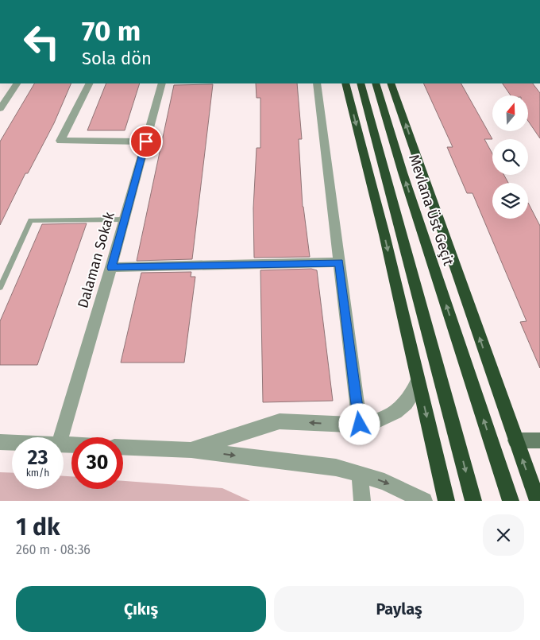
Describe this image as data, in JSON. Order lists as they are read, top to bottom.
{
  "streets": {
    "highway": ["Mevlana Üst Geçit"],
    "street": ["Dalaman Sokak"]
  },
  "north": "top",
  "page": {
    "turn": ["70 m", "Sola dön"],
    "speed": "23 km/h",
    "limit": "30",
    "heading": ["1 dk", "260 m · 08:36"],
    "buttons": ["Çıkış", "Paylaş"]
  }
}
